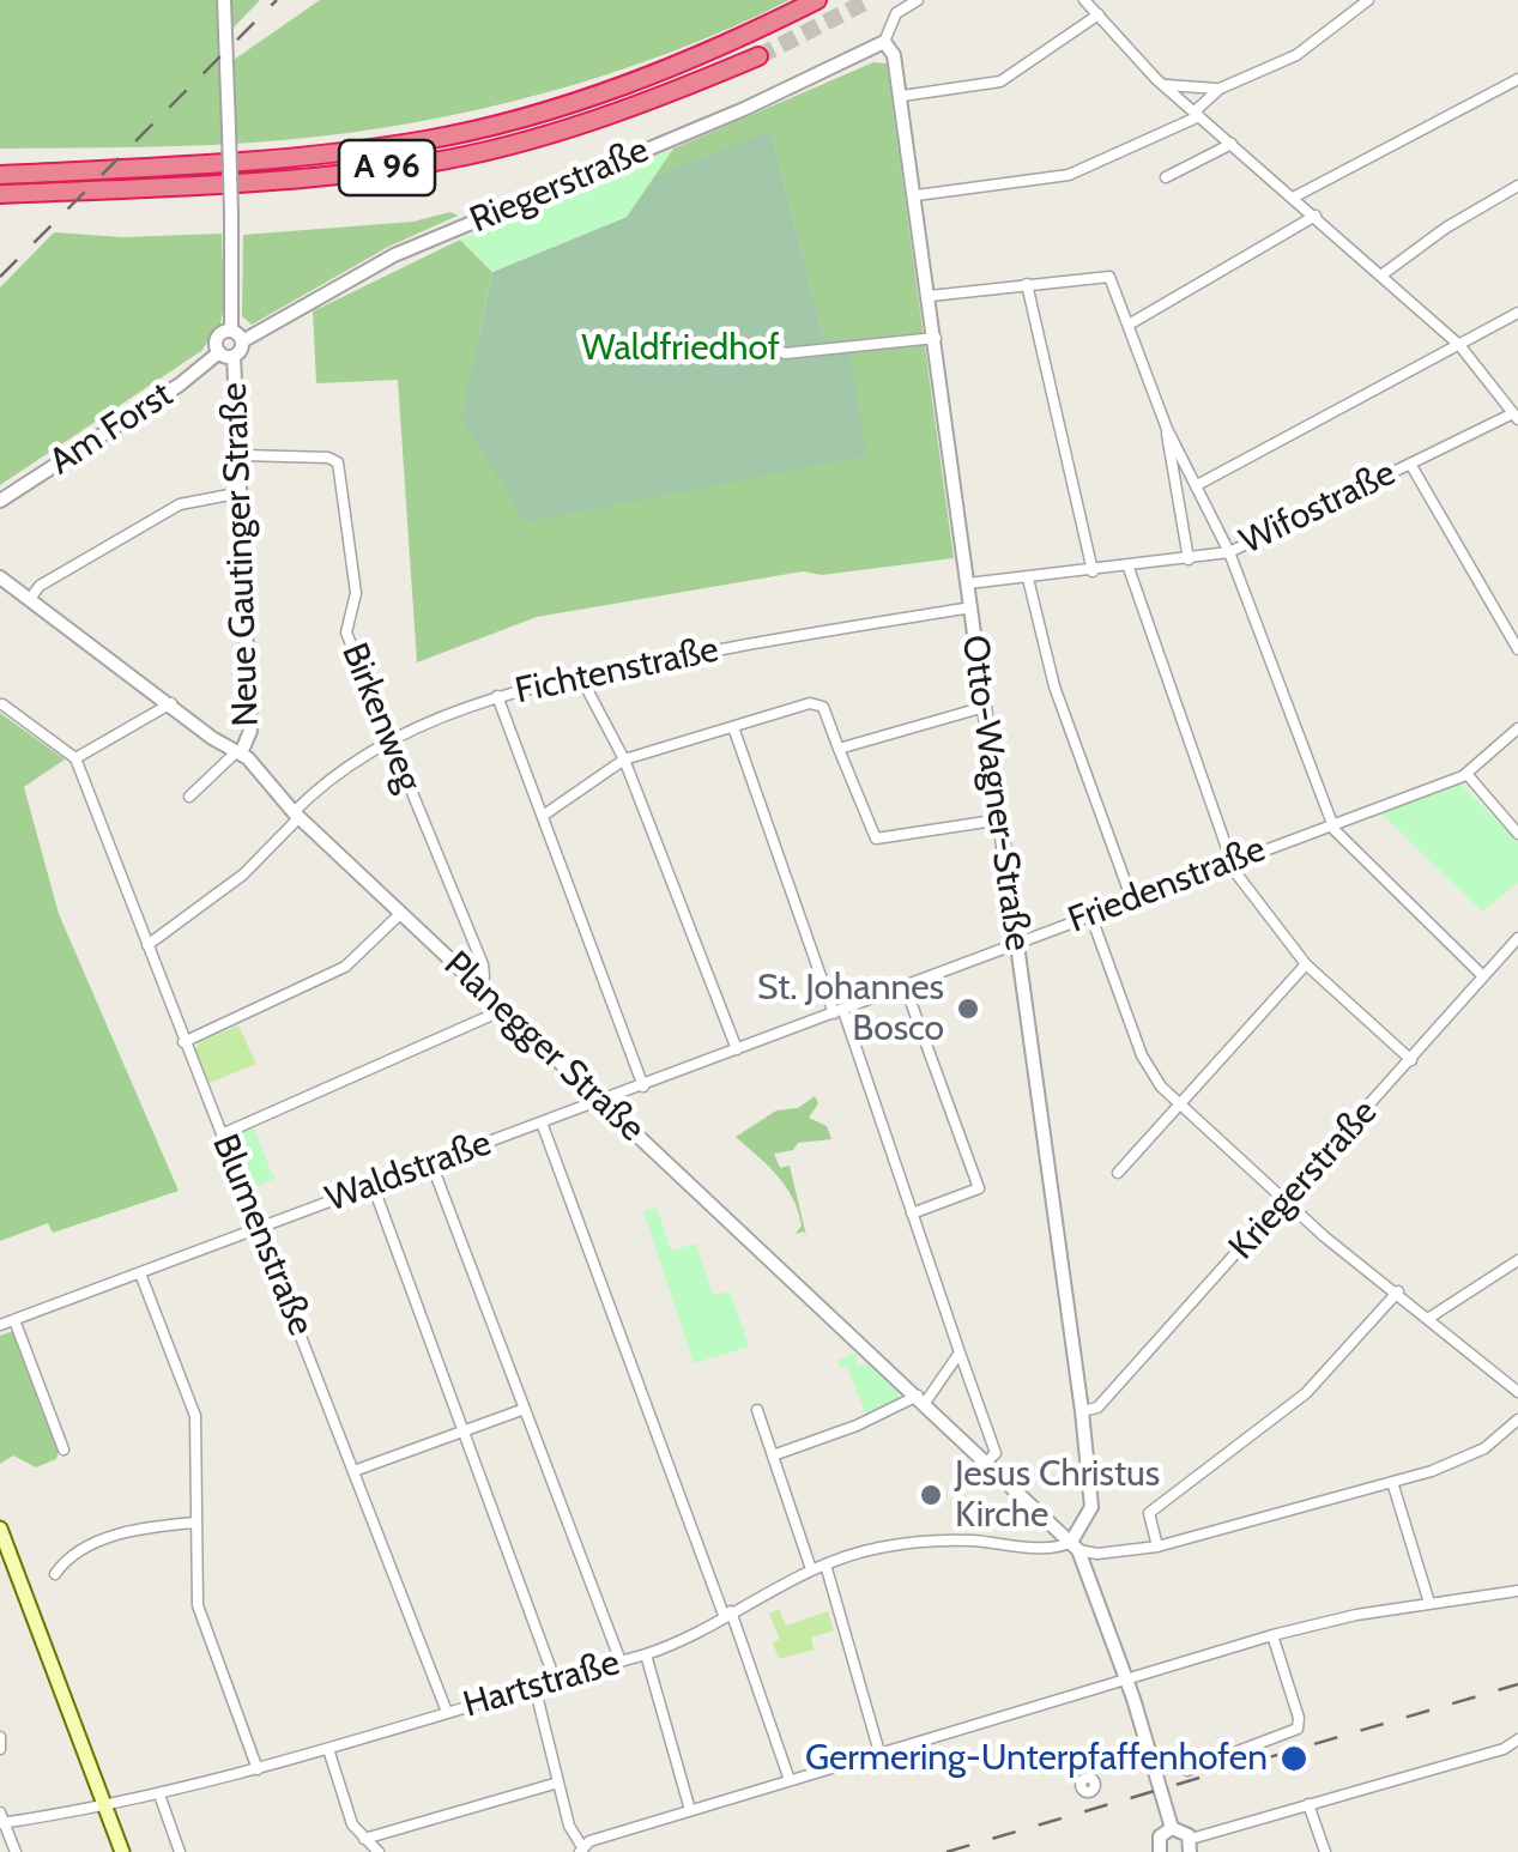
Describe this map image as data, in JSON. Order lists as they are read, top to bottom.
{
  "streets": {
    "highway": ["A 96"],
    "street": [
      "Riegerstraße",
      "Am Forst",
      "Wifostraße",
      "Neue Gautinger Straße",
      "Fichtenstraße",
      "Birkenweg",
      "Otto-Wagner-Straße",
      "Friedenstraße",
      "Planegger Straße",
      "Waldstraße",
      "Kriegerstraße",
      "Blumenstraße",
      "Hartstraße"
    ]
  },
  "crossings": [
    ["Riegerstraße", "Neue Gautinger Straße"],
    ["Riegerstraße", "Otto-Wagner-Straße"],
    ["Am Forst", "Neue Gautinger Straße"],
    ["Wifostraße", "Otto-Wagner-Straße"],
    ["Neue Gautinger Straße", "Birkenweg"],
    ["Neue Gautinger Straße", "Planegger Straße"],
    ["Fichtenstraße", "Birkenweg"],
    ["Fichtenstraße", "Otto-Wagner-Straße"],
    ["Fichtenstraße", "Planegger Straße"],
    ["Fichtenstraße", "Blumenstraße"],
    ["Birkenweg", "Planegger Straße"],
    ["Otto-Wagner-Straße", "Friedenstraße"],
    ["Otto-Wagner-Straße", "Planegger Straße"],
    ["Otto-Wagner-Straße", "Kriegerstraße"],
    ["Otto-Wagner-Straße", "Hartstraße"],
    ["Friedenstraße", "Planegger Straße"],
    ["Friedenstraße", "Waldstraße"],
    ["Planegger Straße", "Waldstraße"],
    ["Planegger Straße", "Hartstraße"],
    ["Waldstraße", "Blumenstraße"],
    ["Blumenstraße", "Hartstraße"]
  ],
  "parks": ["Waldfriedhof"],
  "places": ["St. Johannes Bosco", "Jesus Christus Kirche", "Germering-Unterpfaffenhofen"]
}
